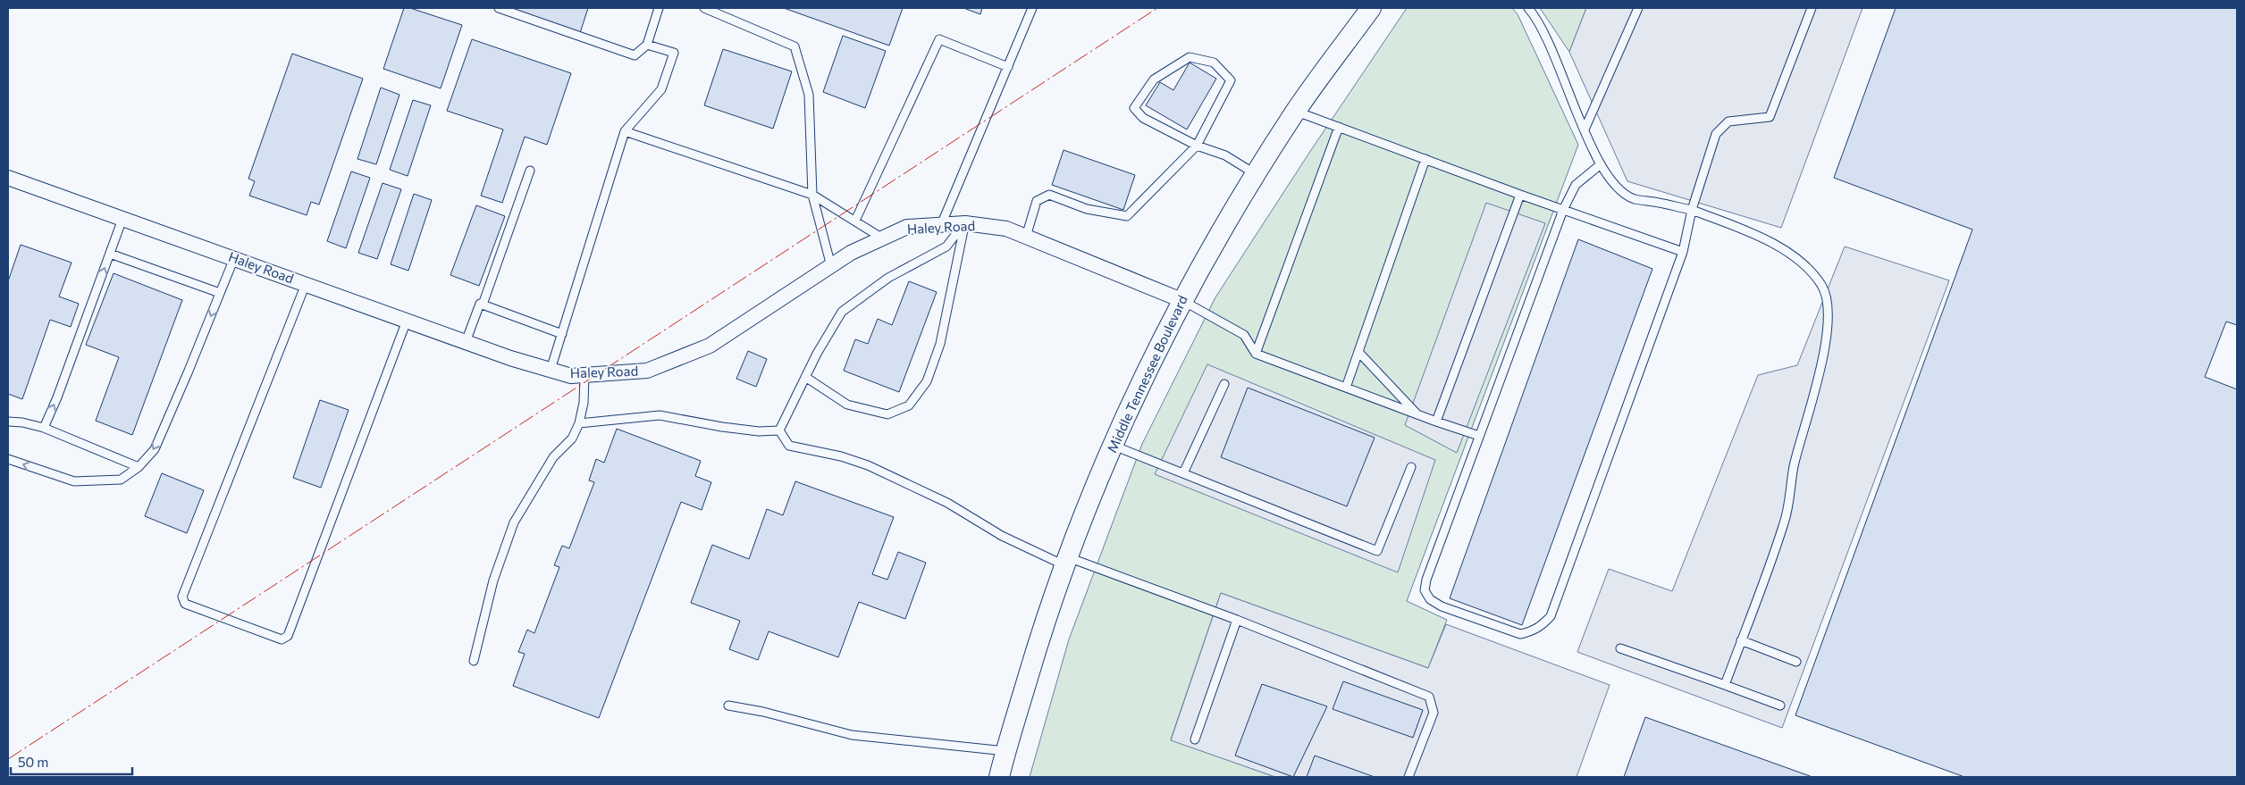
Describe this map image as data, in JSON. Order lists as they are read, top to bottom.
{
  "streets": {
    "main road": ["Middle Tennessee Boulevard"],
    "street": ["Haley Road"]
  },
  "crossings": [
    ["Haley Road", "Middle Tennessee Boulevard"]
  ],
  "scale_bar": "50 m"
}
